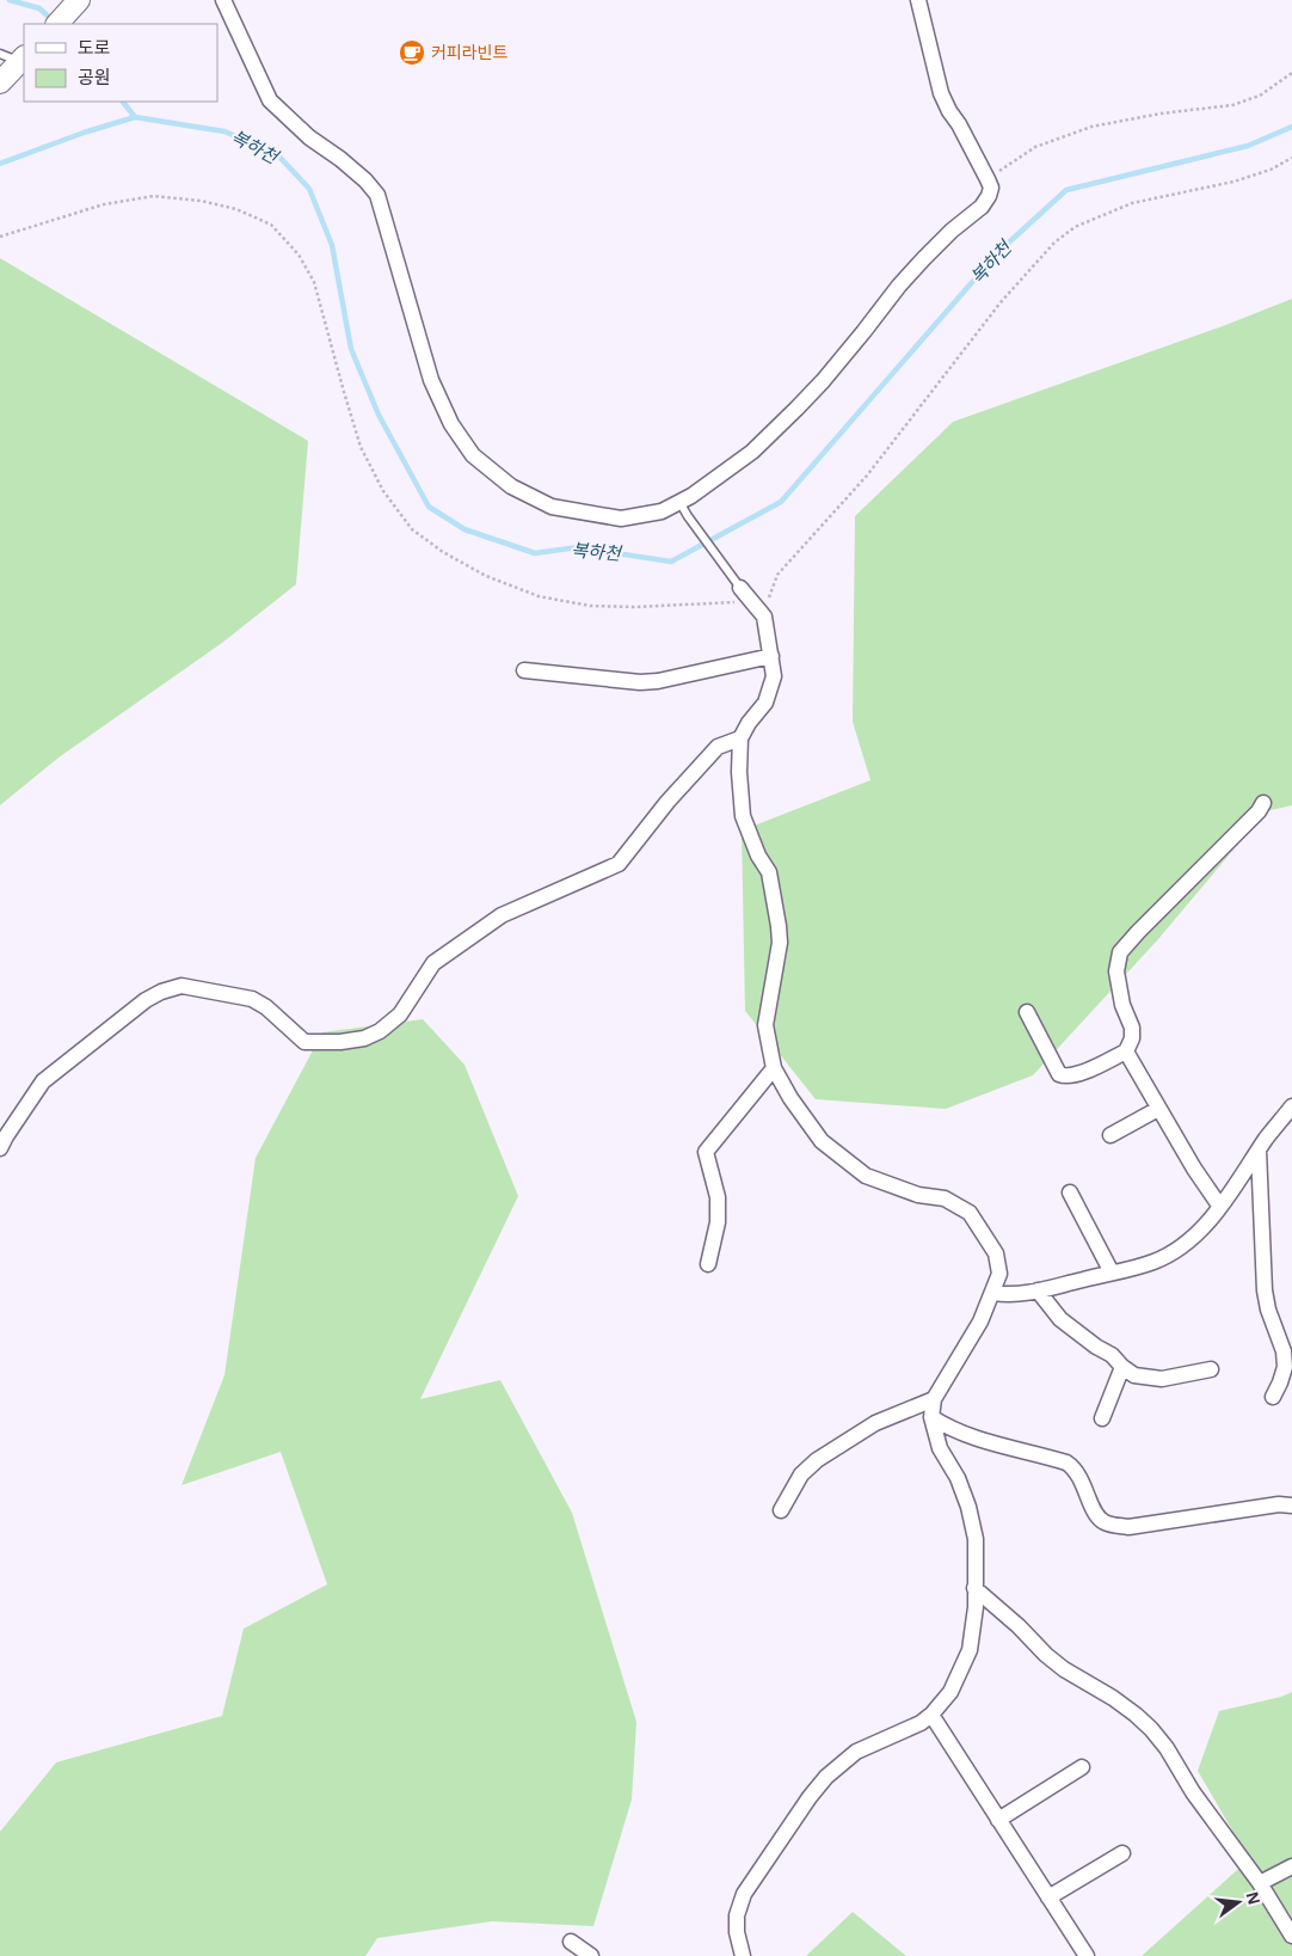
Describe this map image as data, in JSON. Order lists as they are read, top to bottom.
{
  "water": ["복하천"],
  "places": {
    "cafe": ["커피라빈트"]
  },
  "legend": ["도로", "공원"],
  "north": "right"
}
